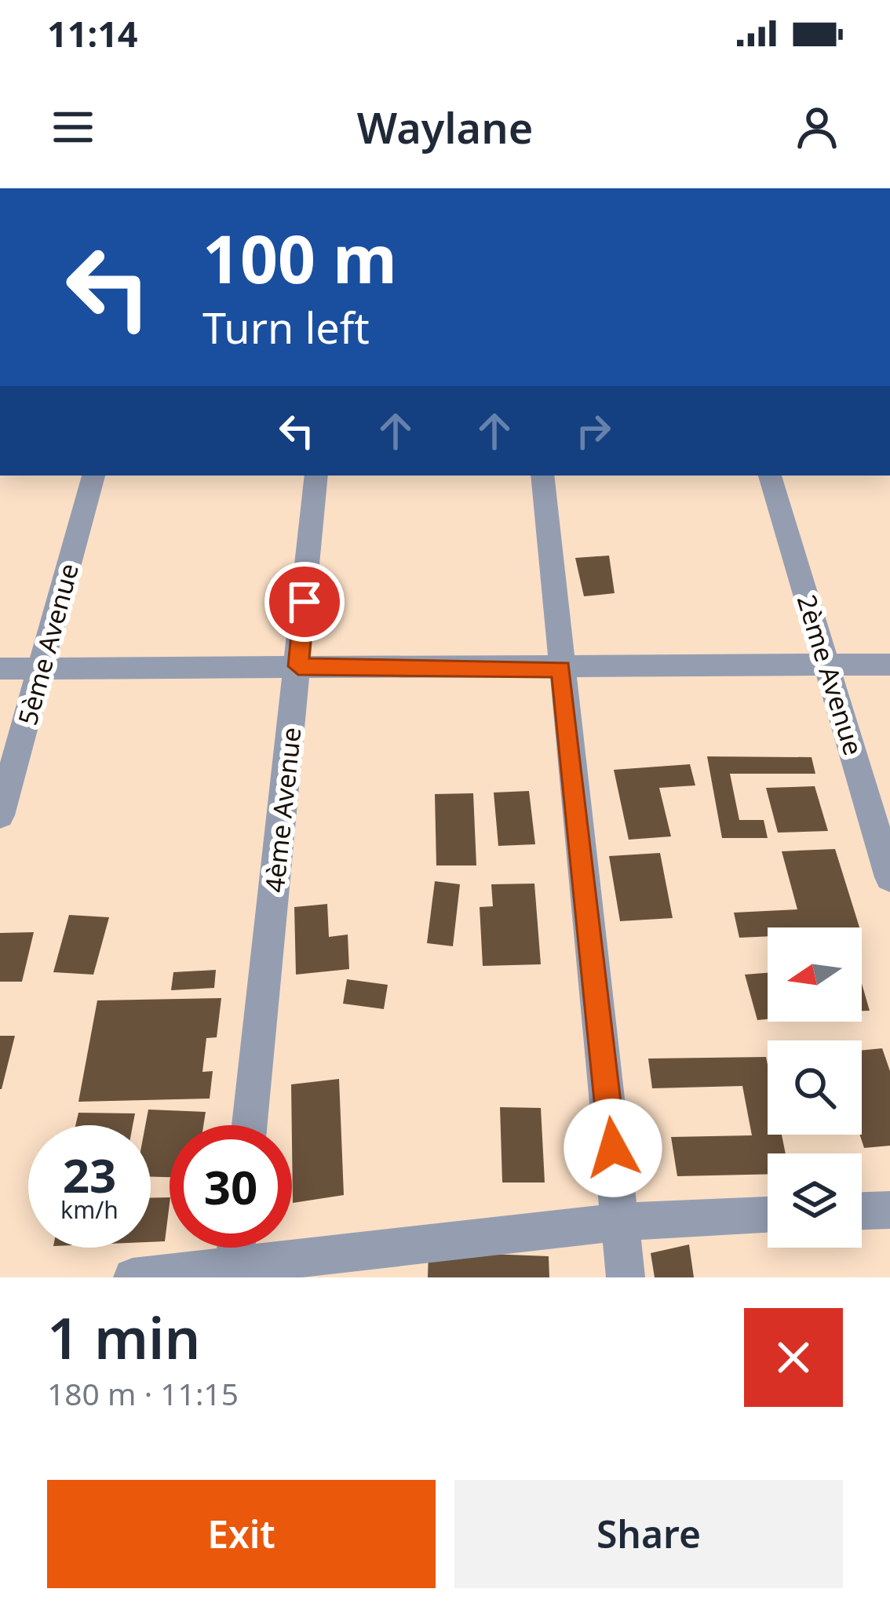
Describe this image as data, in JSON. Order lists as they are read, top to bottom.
{
  "streets": {
    "street": ["5ème Avenue", "2ème Avenue", "4ème Avenue"]
  },
  "north": "left",
  "page": {
    "status": "11:14",
    "header": "Waylane",
    "turn": ["100 m", "Turn left"],
    "speed": "23 km/h",
    "limit": "30",
    "heading": ["1 min", "180 m · 11:15"],
    "buttons": ["Exit", "Share"]
  }
}
